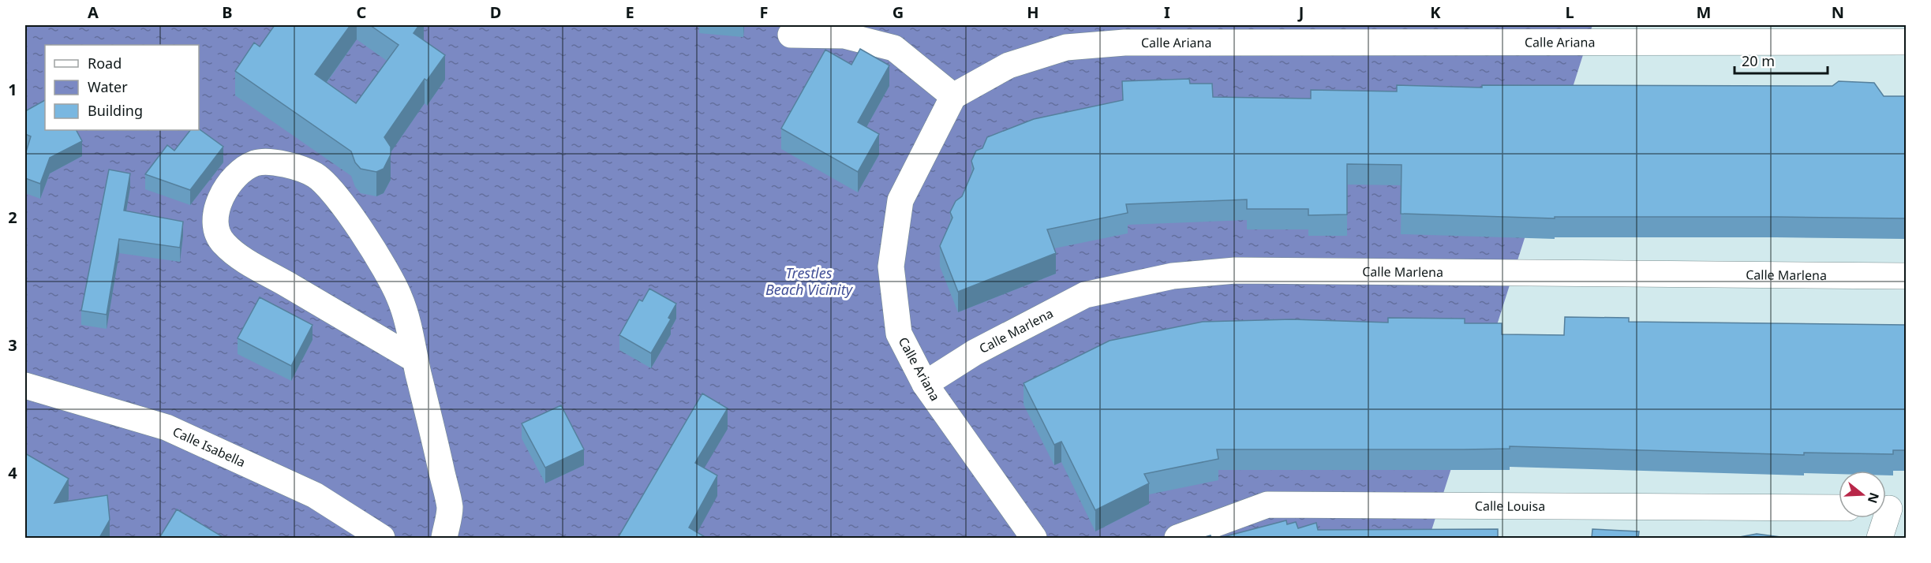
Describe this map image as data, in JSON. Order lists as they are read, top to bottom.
{
  "streets": {
    "street": [
      "Calle Ariana",
      "Calle Marlena",
      "Calle Isabella",
      "Calle Louisa"
    ]
  },
  "crossings": [
    ["Calle Ariana", "Calle Marlena"]
  ],
  "water": ["Trestles Beach Vicinity"],
  "legend": ["Road", "Water", "Building"],
  "scale_bar": "20 m",
  "north": "right",
  "grid": {
    "columns": [
      "A",
      "B",
      "C",
      "D",
      "E",
      "F",
      "G",
      "H",
      "I",
      "J",
      "K",
      "L",
      "M",
      "N"
    ],
    "rows": [
      "1",
      "2",
      "3",
      "4"
    ]
  }
}
